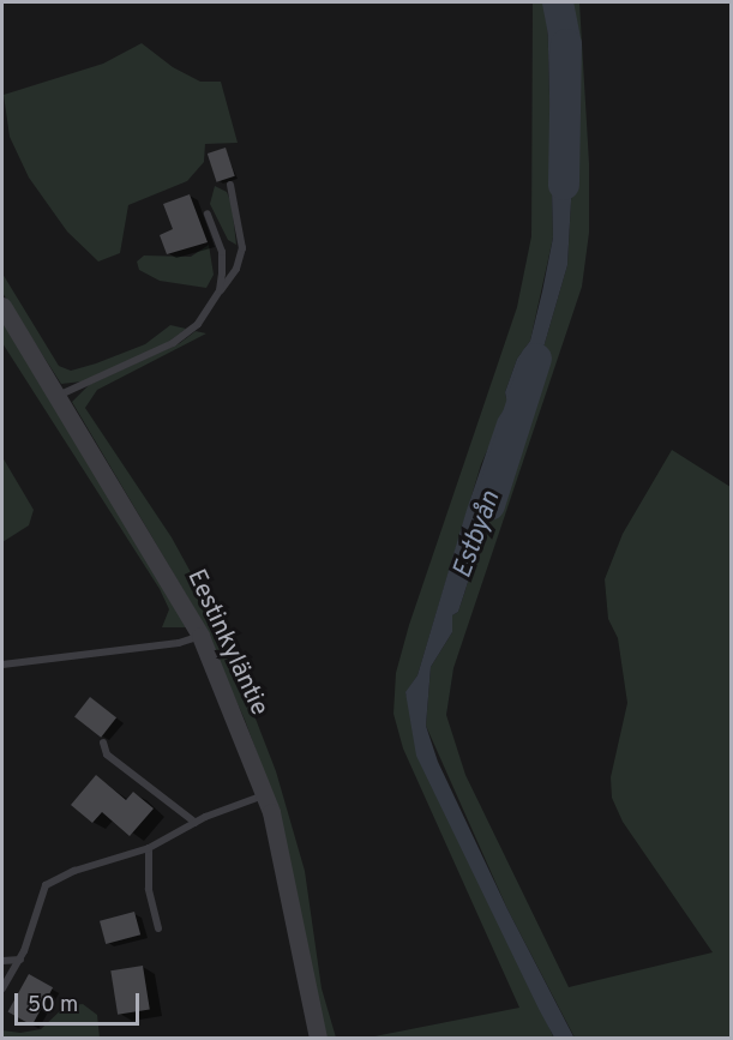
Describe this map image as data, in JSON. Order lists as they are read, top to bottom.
{
  "streets": {
    "street": ["Eestinkyläntie"]
  },
  "water": ["Estbyån"],
  "scale_bar": "50 m"
}
